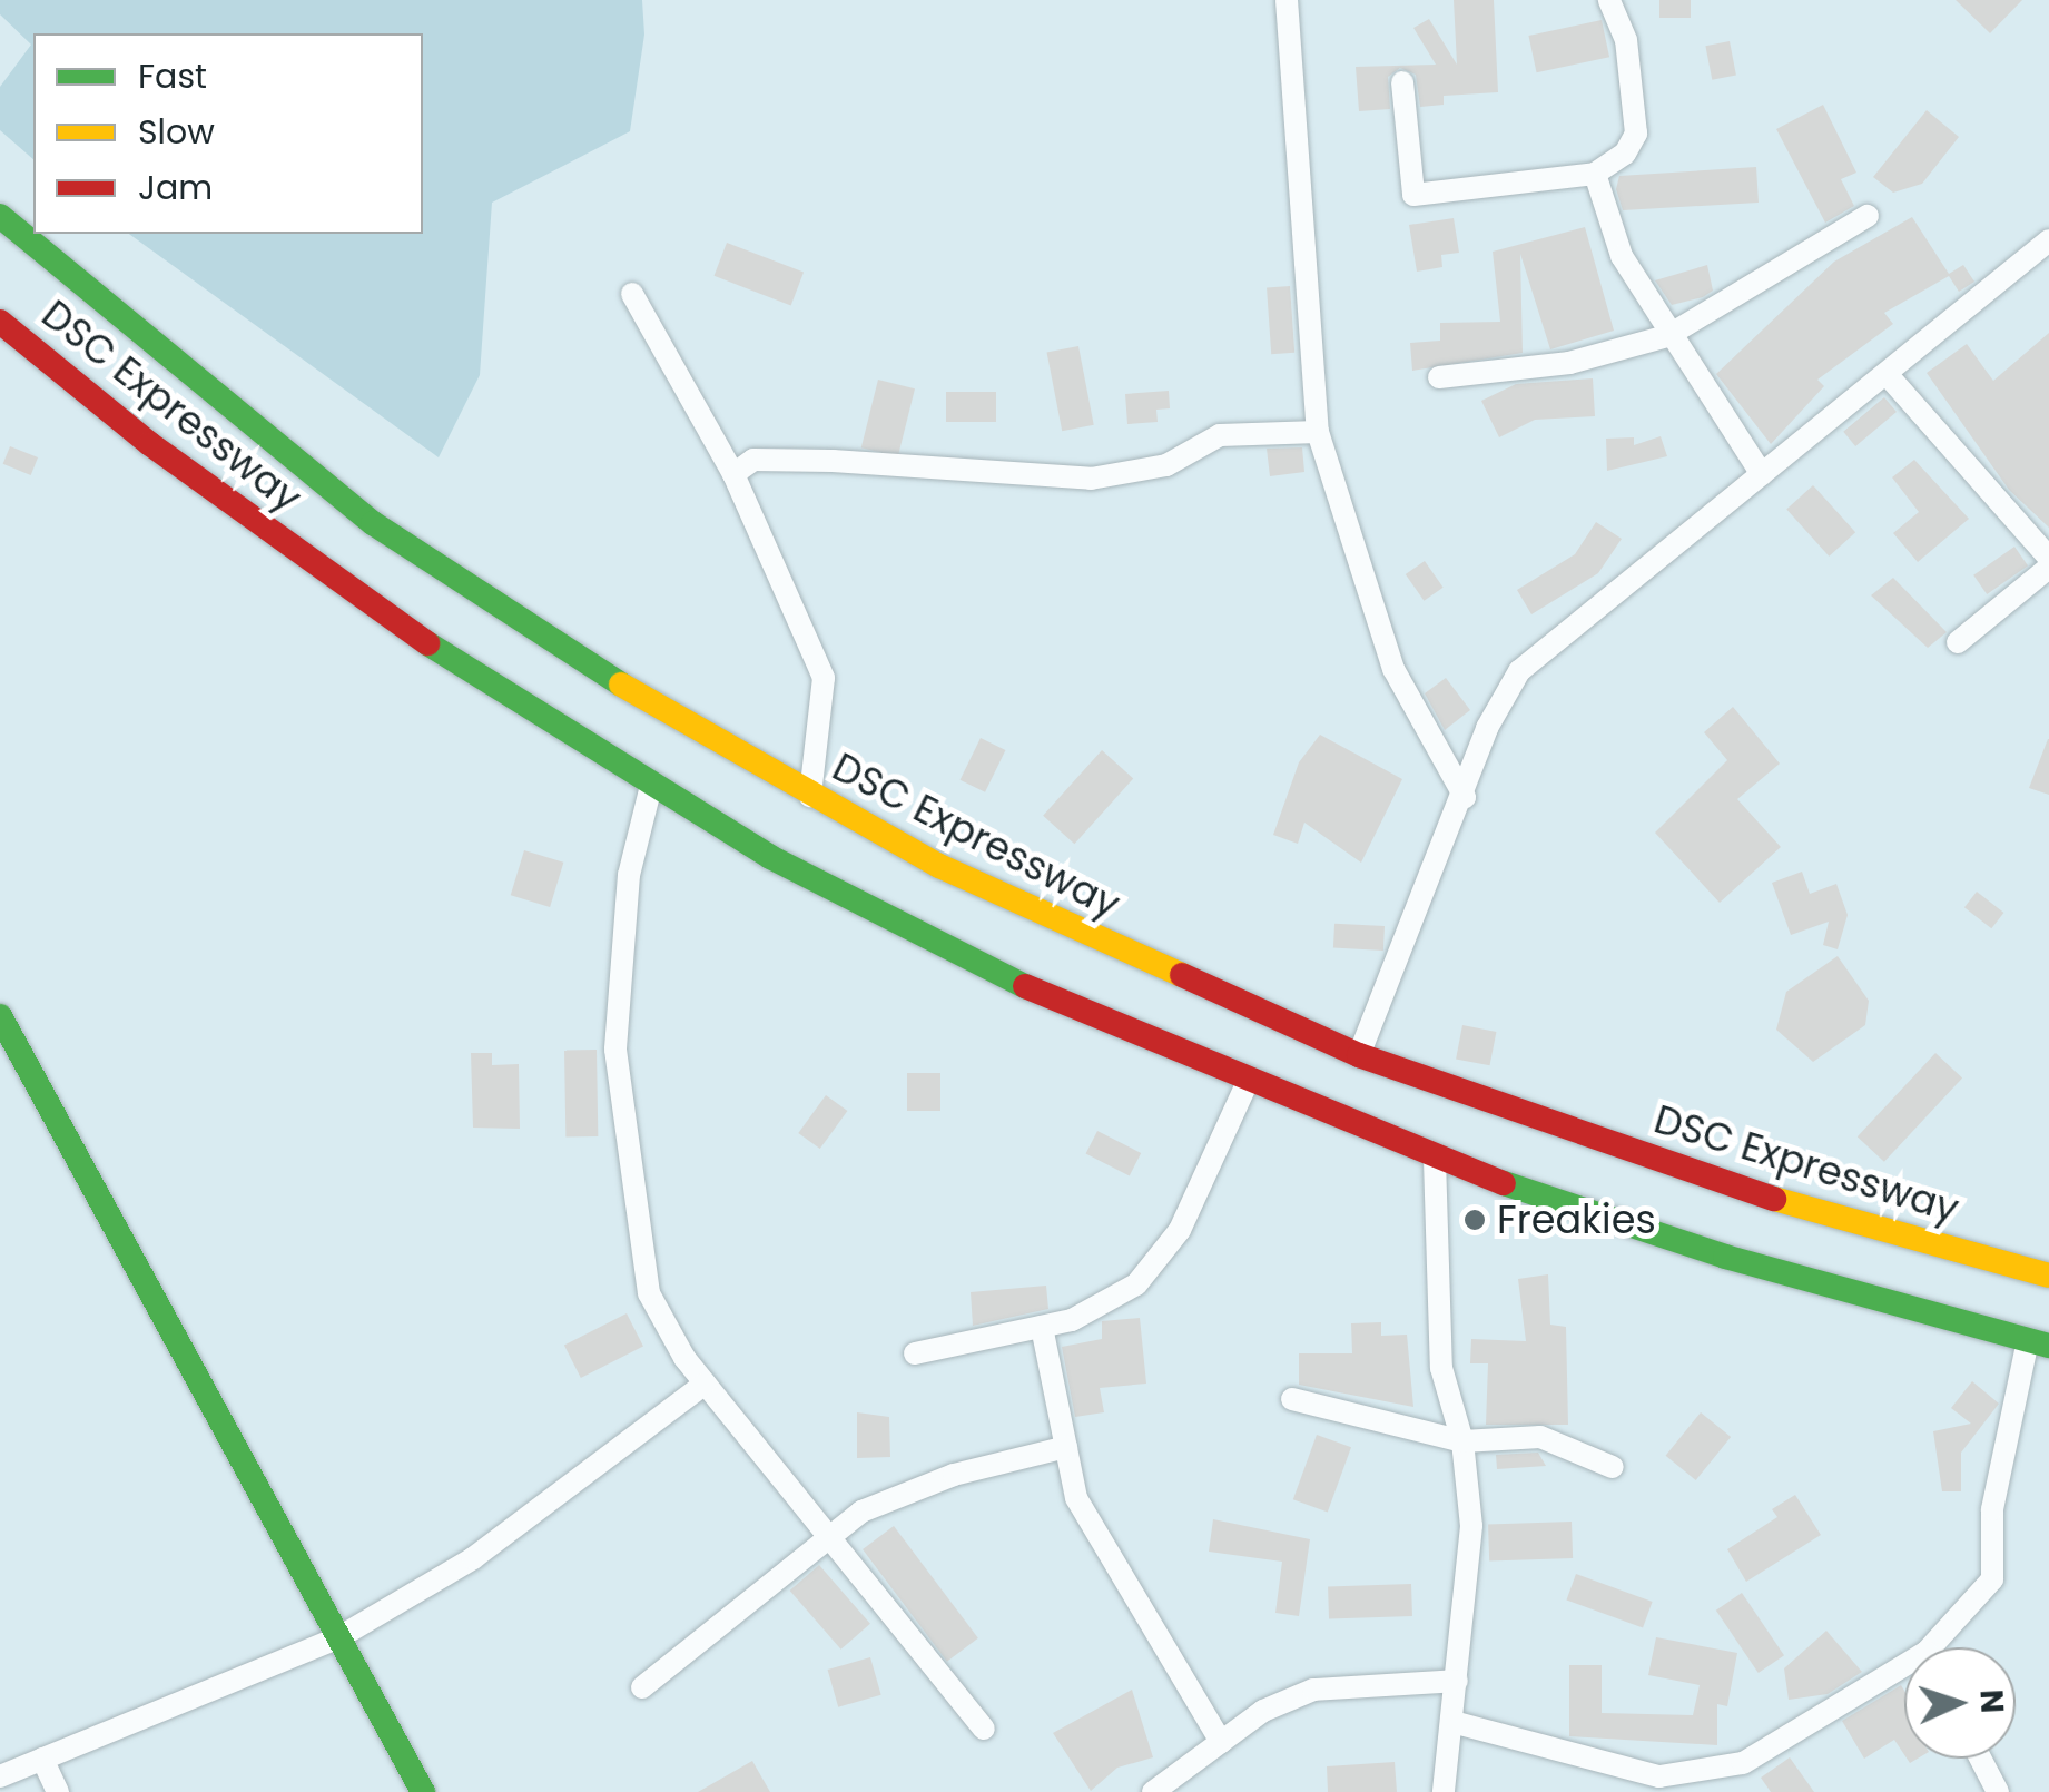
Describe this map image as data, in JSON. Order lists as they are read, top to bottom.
{
  "streets": {
    "main road": ["DSC Expressway"]
  },
  "places": ["Freakies"],
  "legend": ["Fast", "Slow", "Jam"],
  "north": "right"
}
